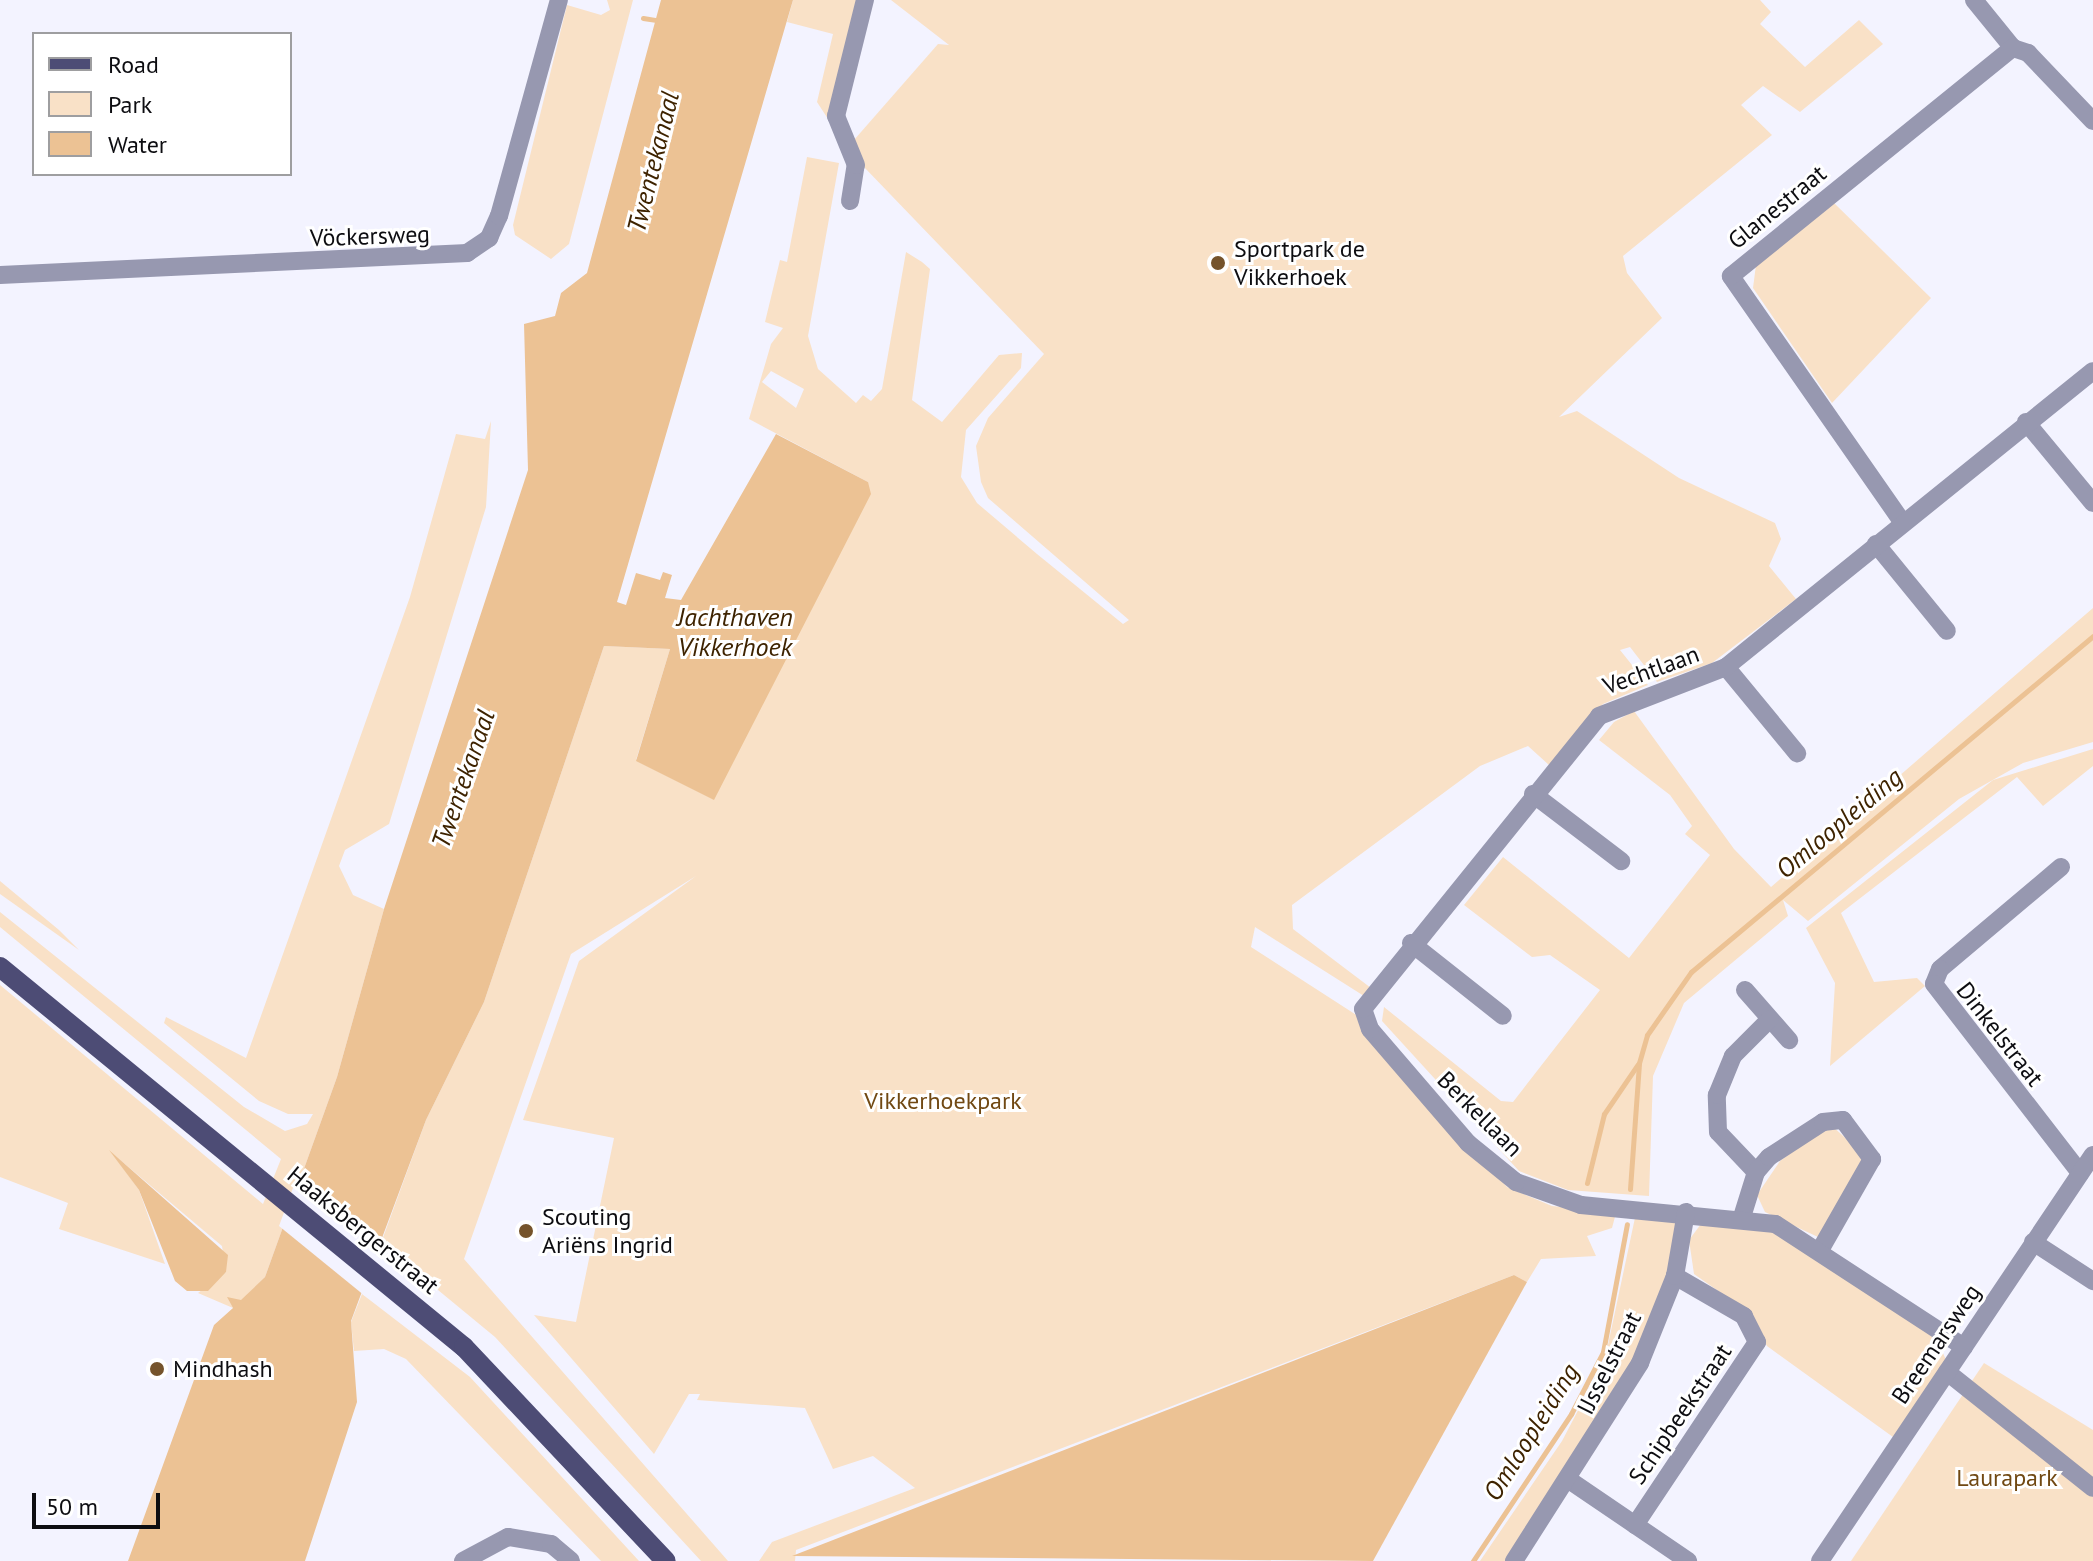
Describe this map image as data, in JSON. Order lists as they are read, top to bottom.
{
  "streets": {
    "main road": ["Haaksbergerstraat"],
    "street": [
      "Glanestraat",
      "Vöckersweg",
      "Vechtlaan",
      "Dinkelstraat",
      "Berkellaan",
      "Breemarsweg",
      "IJsselstraat",
      "Schipbeekstraat"
    ]
  },
  "crossings": [
    ["Glanestraat", "Vechtlaan"],
    ["Vechtlaan", "Berkellaan"],
    ["Dinkelstraat", "Breemarsweg"],
    ["Berkellaan", "Breemarsweg"],
    ["Berkellaan", "IJsselstraat"],
    ["IJsselstraat", "Schipbeekstraat"]
  ],
  "water": ["Twentekanaal", "Jachthaven Vikkerhoek", "Omloopleiding"],
  "parks": ["Vikkerhoekpark", "Laurapark"],
  "places": ["Sportpark de Vikkerhoek", "Scouting Ariëns Ingrid", "Mindhash"],
  "legend": ["Road", "Park", "Water"],
  "scale_bar": "50 m"
}
